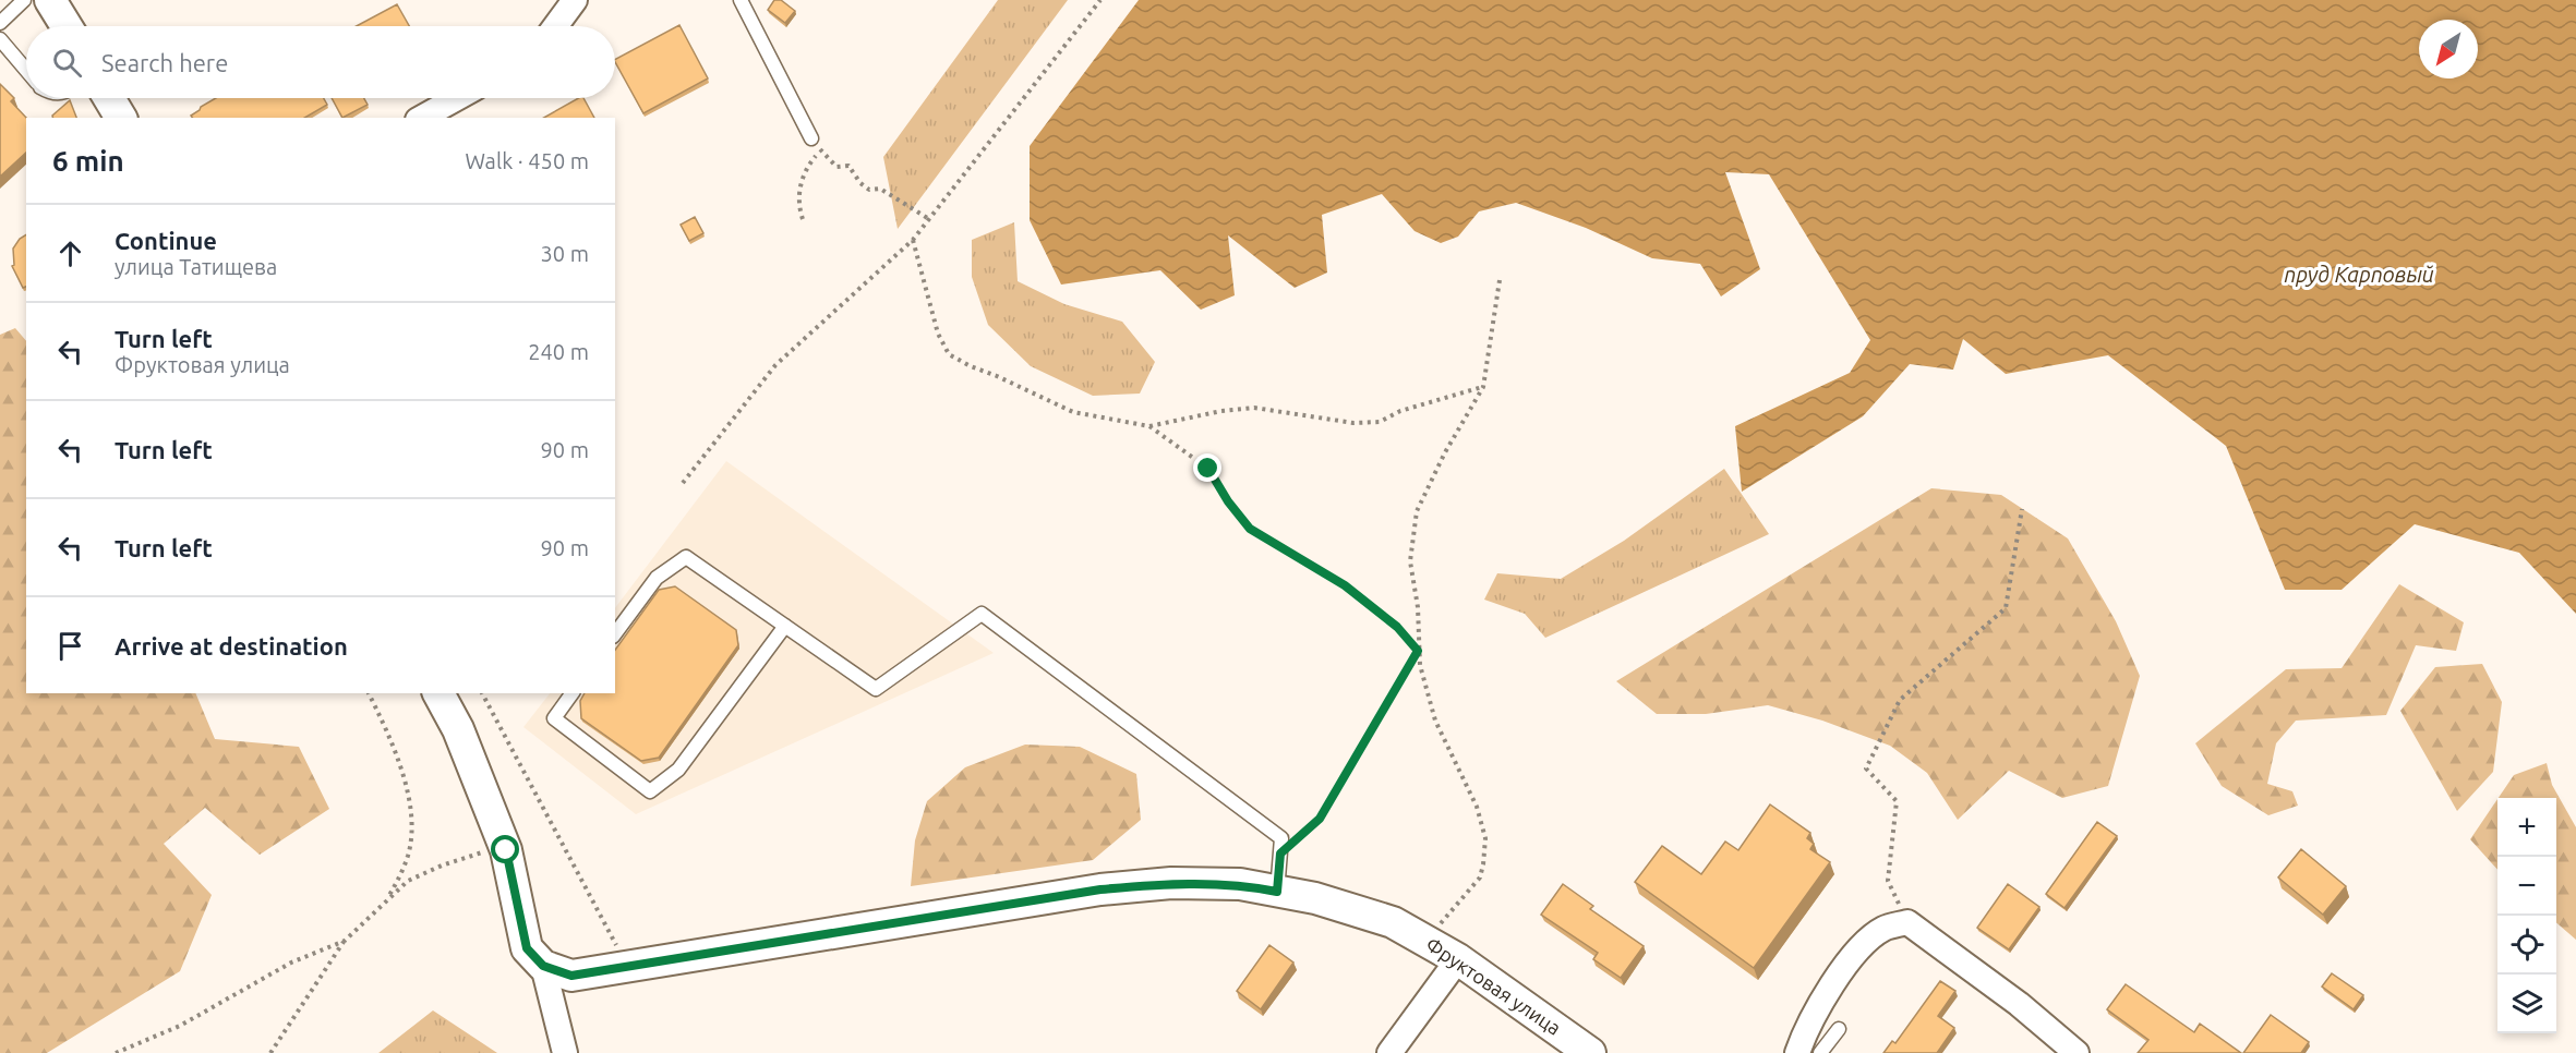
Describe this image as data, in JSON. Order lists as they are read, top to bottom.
{
  "streets": {
    "street": ["Фруктовая улица"]
  },
  "water": ["пруд Карповый"],
  "north": "bottom left",
  "page": {
    "search": "Search here",
    "heading": ["6 min", "Walk · 450 m"],
    "list": [
      ["Continue", "улица Татищева", "30 m"],
      ["Turn left", "Фруктовая улица", "240 m"],
      ["Turn left", "90 m"],
      ["Turn left", "90 m"],
      "Arrive at destination"
    ],
    "map_buttons": ["+", "−"]
  }
}
